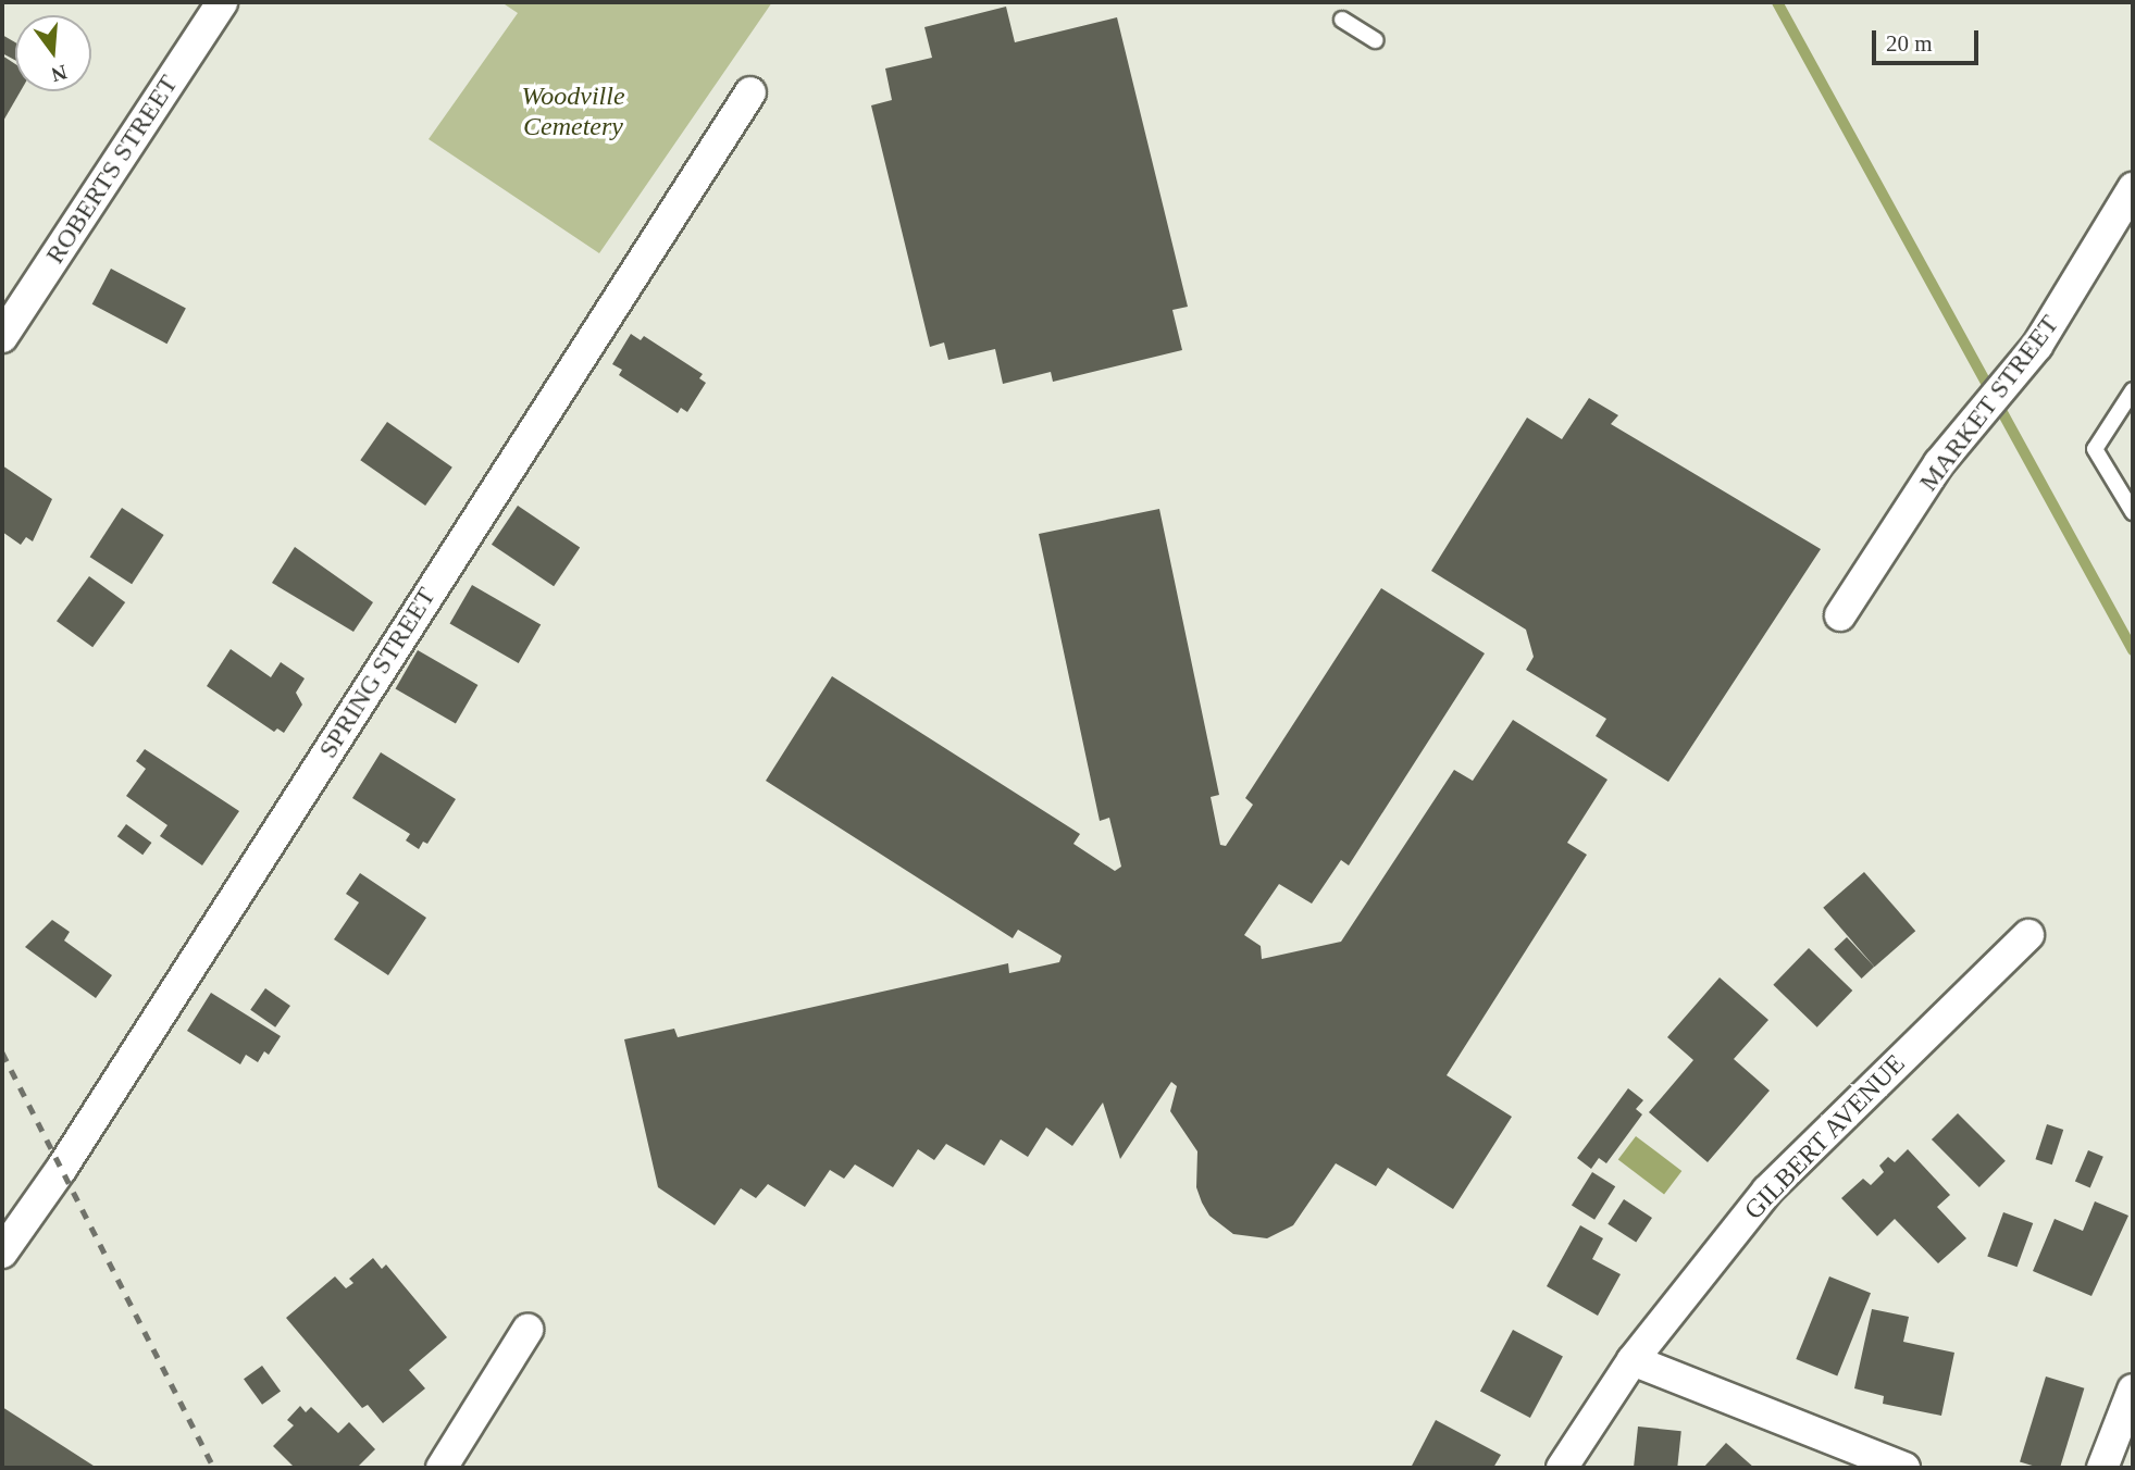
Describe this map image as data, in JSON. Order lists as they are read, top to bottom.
{
  "streets": {
    "street": [
      "ROBERTS STREET",
      "MARKET STREET",
      "SPRING STREET",
      "GILBERT AVENUE"
    ]
  },
  "parks": ["Woodville Cemetery"],
  "scale_bar": "20 m",
  "north": "bottom"
}
